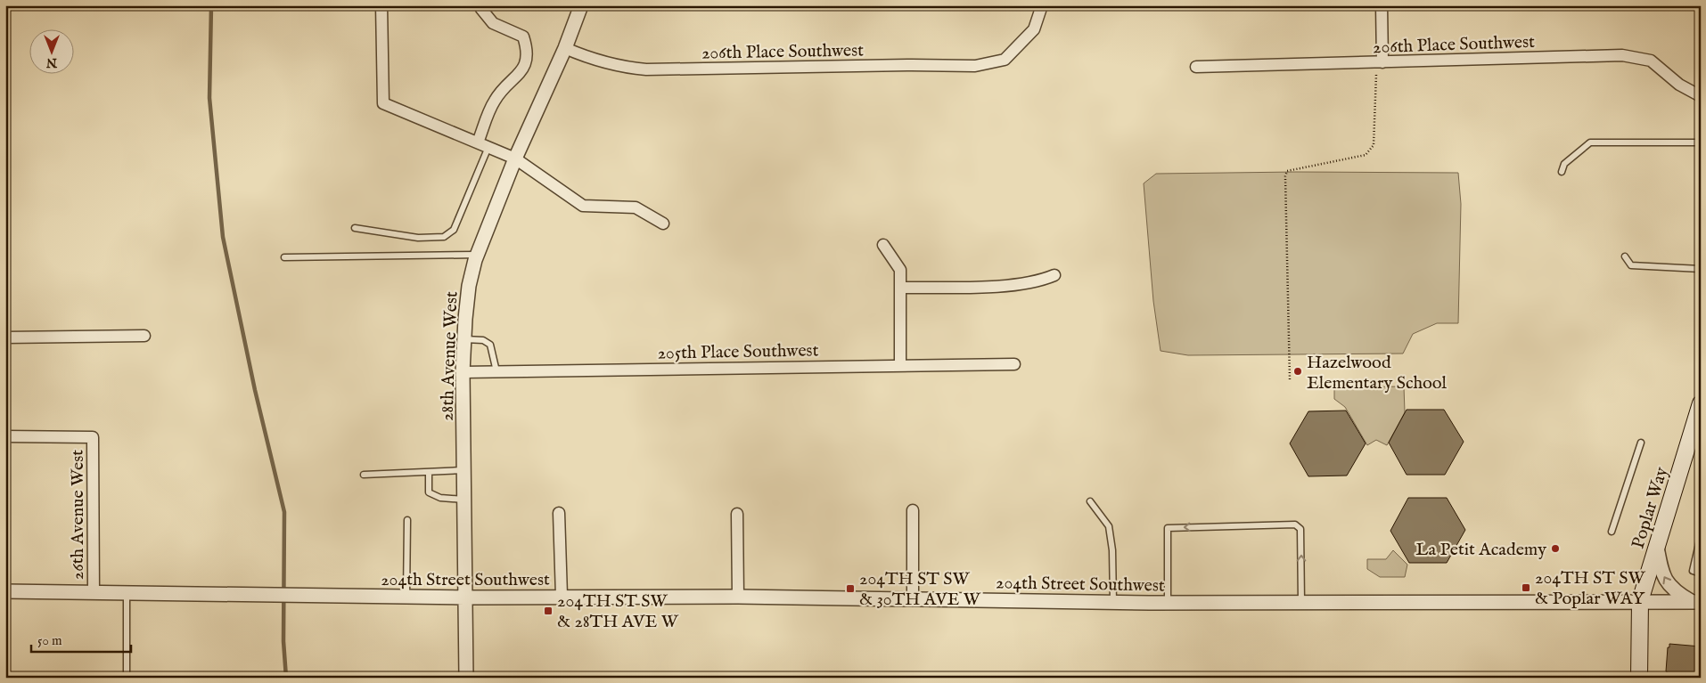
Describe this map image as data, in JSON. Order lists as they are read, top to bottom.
{
  "streets": {
    "main road": ["Poplar Way"],
    "street": [
      "206th Place Southwest",
      "205th Place Southwest",
      "28th Avenue West",
      "26th Avenue West",
      "204th Street Southwest"
    ]
  },
  "crossings": [
    ["206th Place Southwest", "28th Avenue West"],
    ["205th Place Southwest", "28th Avenue West"],
    ["28th Avenue West", "204th Street Southwest"],
    ["Poplar Way", "204th Street Southwest"],
    ["26th Avenue West", "204th Street Southwest"]
  ],
  "places": {
    "other": ["Hazelwood Elementary School", "La Petit Academy"],
    "transit": ["204TH ST SW & Poplar WAY", "204TH ST SW & 30TH AVE W", "204TH ST SW & 28TH AVE W"]
  },
  "scale_bar": "50 m",
  "north": "bottom"
}
